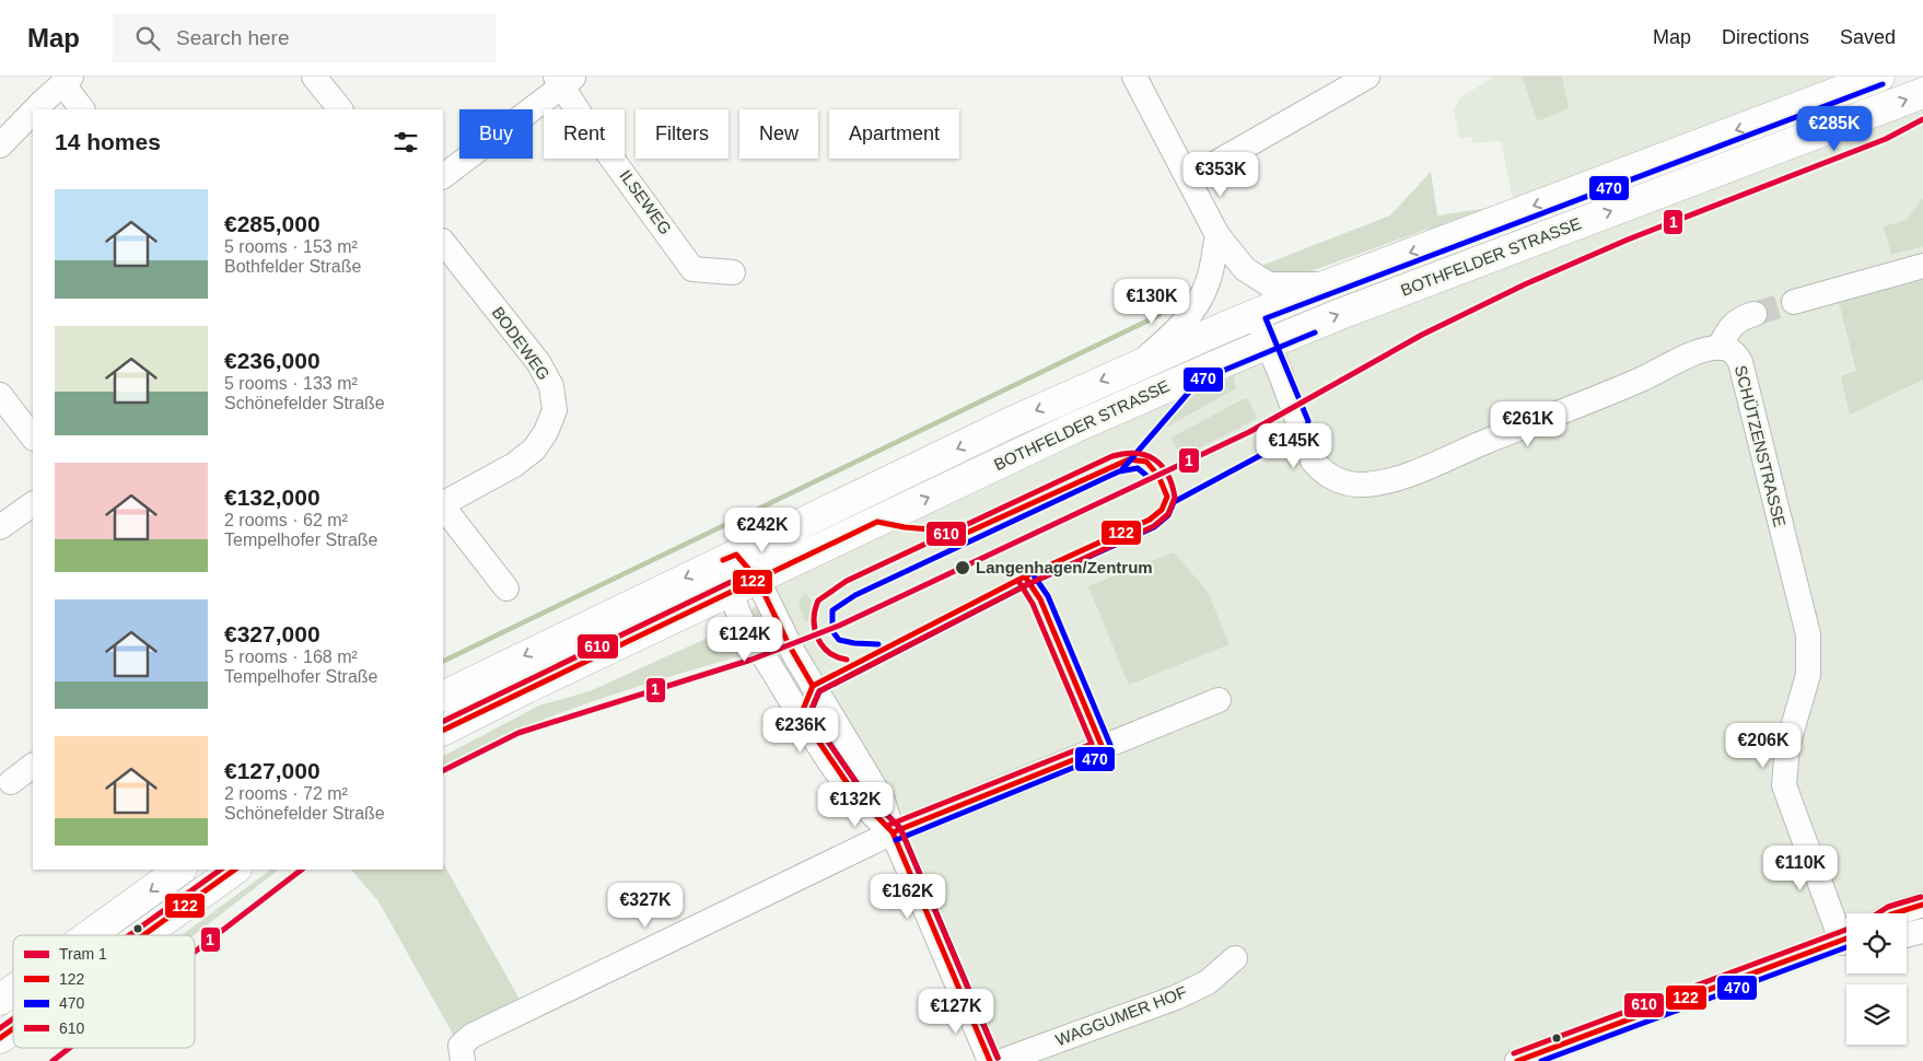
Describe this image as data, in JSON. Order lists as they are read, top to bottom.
{
  "streets": {
    "main road": ["BOTHFELDER STRASSE"],
    "street": [
      "ILSEWEG",
      "BODEWEG",
      "SCHÜTZENSTRASSE",
      "WAGGUMER HOF"
    ]
  },
  "crossings": [
    ["BOTHFELDER STRASSE", "SCHÜTZENSTRASSE"]
  ],
  "places": ["Langenhagen/Zentrum"],
  "lines": [
    "transit line 470",
    "tram line 1",
    "transit line 610",
    "transit line 122"
  ],
  "legend": [
    "Tram 1",
    "122",
    "470",
    "610"
  ],
  "page": {
    "header": "Map",
    "search": "Search here",
    "nav": ["Map", "Directions", "Saved"],
    "price": [
      "€285K",
      "€353K",
      "€130K",
      "€261K",
      "€145K",
      "€242K",
      "€124K",
      "€236K",
      "€206K",
      "€132K",
      "€110K",
      "€162K",
      "€327K",
      "€127K"
    ],
    "chip": [
      "Buy",
      "Rent",
      "Filters",
      "New",
      "Apartment"
    ],
    "heading": "14 homes",
    "list": [
      {
        "name": "€285,000",
        "note": "5 rooms · 153 m² · Bothfelder Straße"
      },
      {
        "name": "€236,000",
        "note": "5 rooms · 133 m² · Schönefelder Straße"
      },
      {
        "name": "€132,000",
        "note": "2 rooms · 62 m² · Tempelhofer Straße"
      },
      {
        "name": "€327,000",
        "note": "5 rooms · 168 m² · Tempelhofer Straße"
      },
      {
        "name": "€127,000",
        "note": "2 rooms · 72 m² · Schönefelder Straße"
      }
    ]
  }
}
